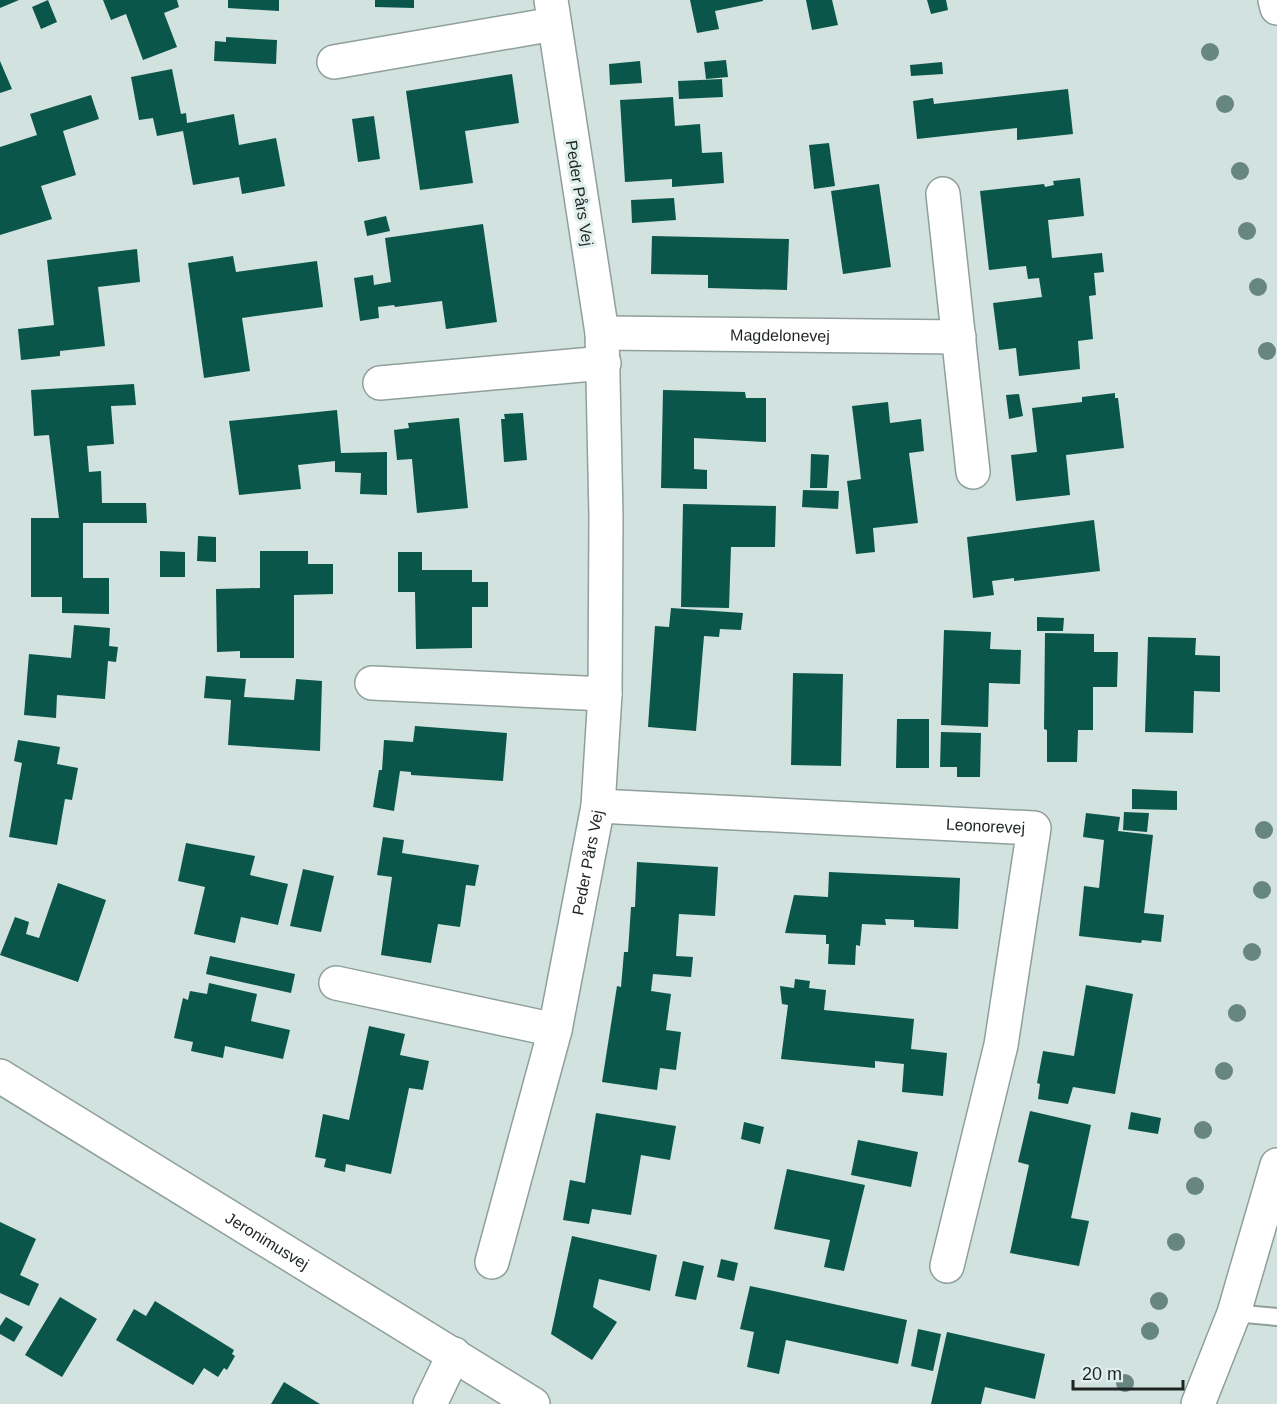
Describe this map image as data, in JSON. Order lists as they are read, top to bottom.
{
  "streets": {
    "street": [
      "Peder Pårs Vej",
      "Magdelonevej",
      "Leonorevej",
      "Jeronimusvej"
    ]
  },
  "crossings": [
    ["Peder Pårs Vej", "Magdelonevej"],
    ["Peder Pårs Vej", "Leonorevej"]
  ],
  "scale_bar": "20 m"
}
